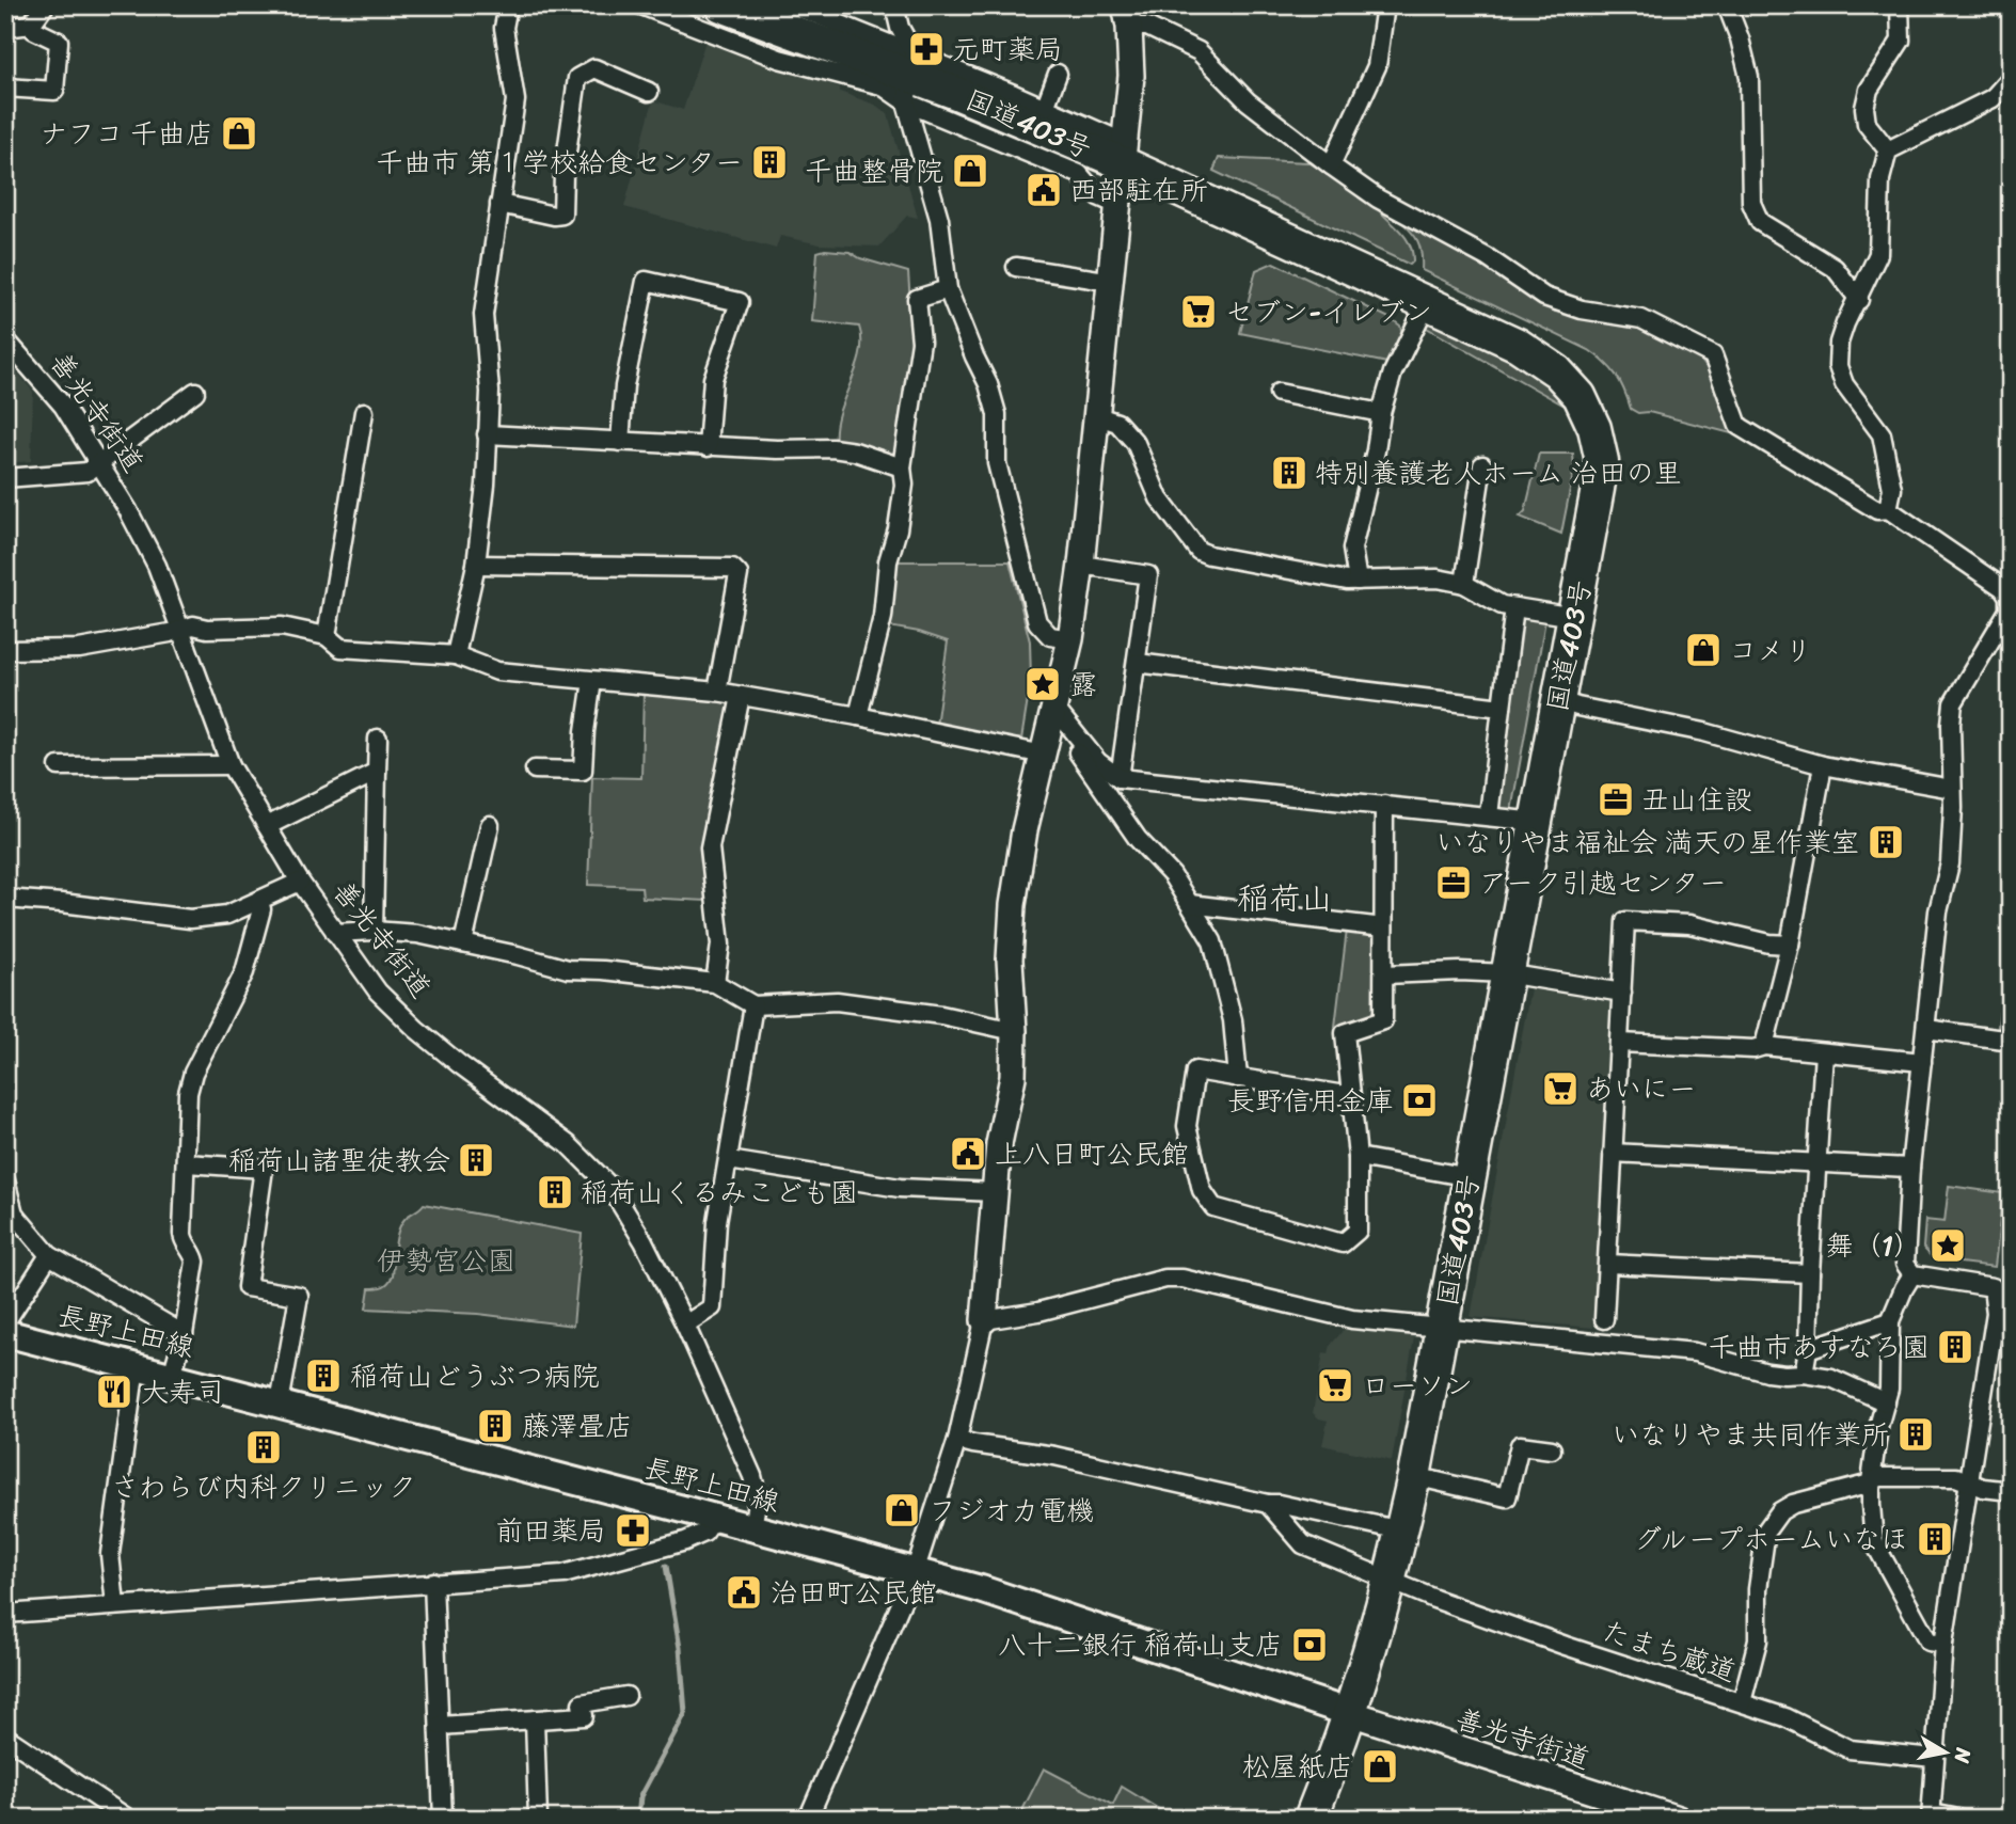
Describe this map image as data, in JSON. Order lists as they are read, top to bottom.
{
  "streets": {
    "highway": ["国道403号"],
    "main road": ["長野上田線"],
    "street": ["善光寺街道", "たまち蔵道"]
  },
  "crossings": [
    ["国道403号", "善光寺街道"],
    ["国道403号", "長野上田線"],
    ["国道403号", "たまち蔵道"],
    ["善光寺街道", "長野上田線"]
  ],
  "districts": ["稲荷山"],
  "parks": ["伊勢宮公園"],
  "places": {
    "pharmacy": ["元町薬局", "前田薬局"],
    "shop": [
      "ナフコ 千曲店",
      "千曲整骨院",
      "コメリ",
      "フジオカ電機",
      "松屋紙店"
    ],
    "building": [
      "千曲市 第１学校給食センター",
      "特別養護老人ホーム 治田の里",
      "いなりやま福祉会 満天の星作業室",
      "稲荷山諸聖徒教会",
      "稲荷山くるみこども園",
      "千曲市あすなろ園",
      "稲荷山どうぶつ病院",
      "藤澤畳店",
      "いなりやま共同作業所",
      "さわらび内科クリニック",
      "グループホームいなほ"
    ],
    "public building": ["西部駐在所", "上八日町公民館", "治田町公民館"],
    "supermarket": ["セブン-イレブン", "あいにー", "ローソン"],
    "place": ["露", "舞（1）"],
    "office": ["丑山住設", "アーク引越センター"],
    "bank": ["長野信用金庫", "八十二銀行 稲荷山支店"],
    "restaurant": ["大寿司"]
  },
  "north": "right"
}
